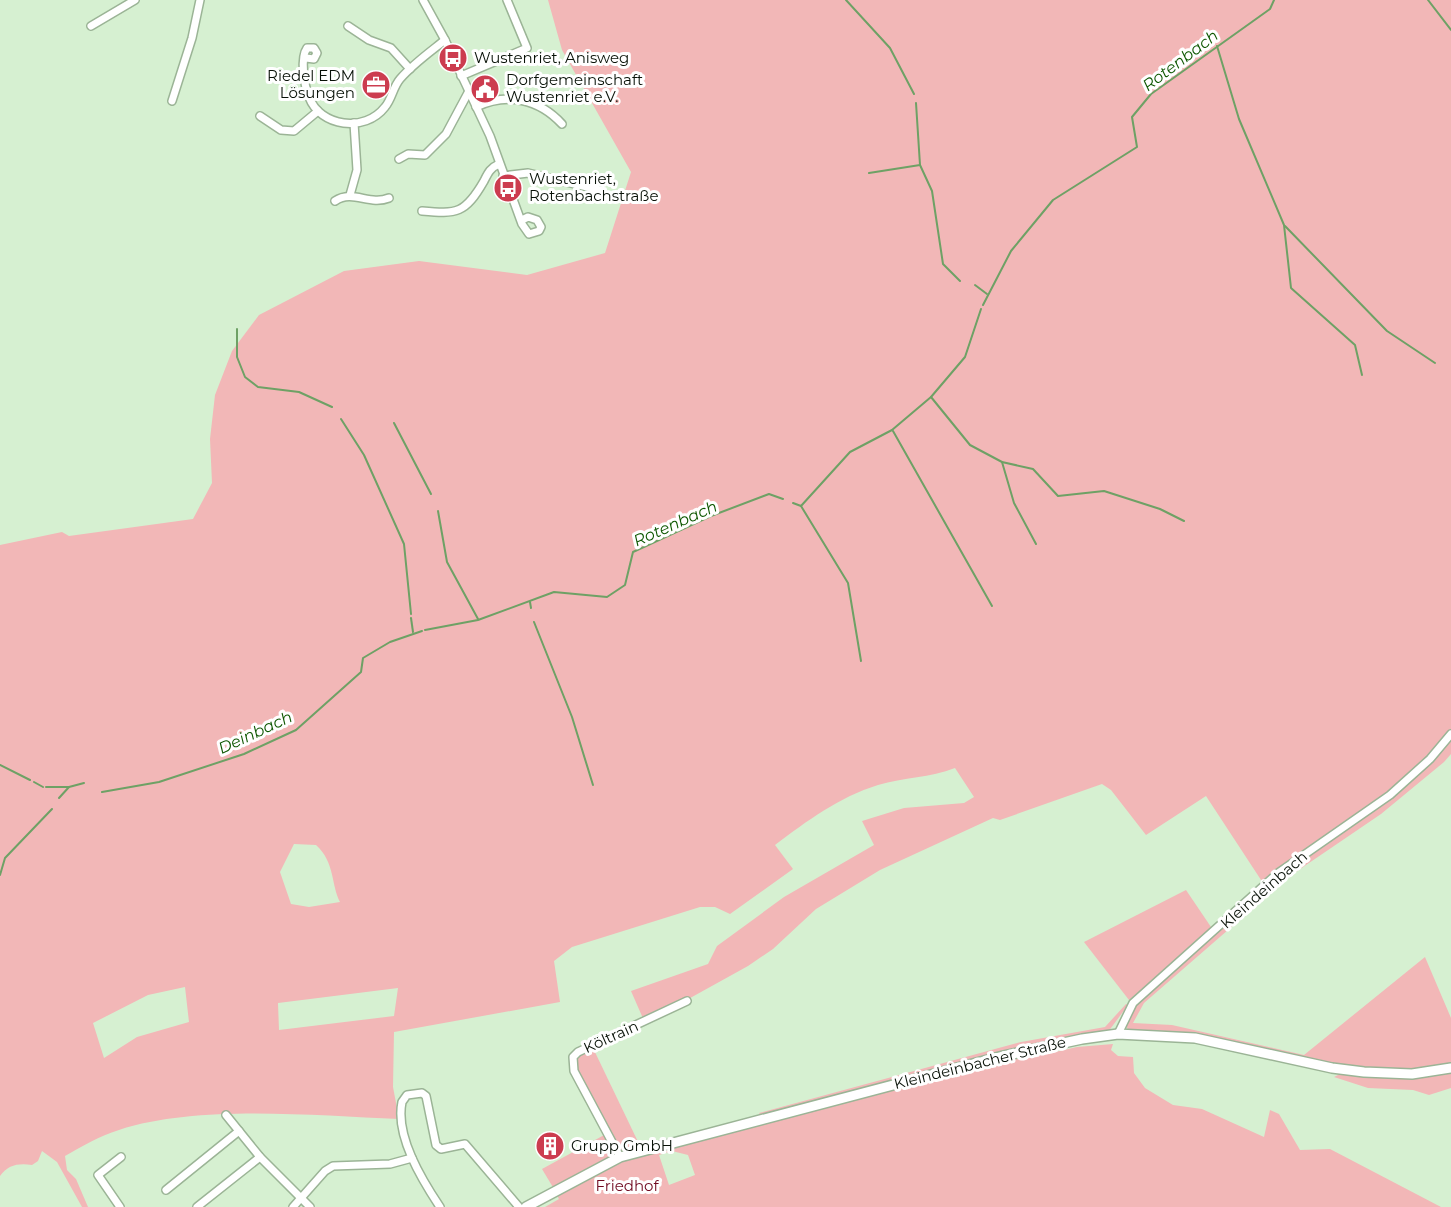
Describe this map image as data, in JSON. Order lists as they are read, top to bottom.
{
  "streets": {
    "street": ["Kleindeinbach", "Költrain", "Kleindeinbacher Straße"]
  },
  "crossings": [
    ["Kleindeinbach", "Kleindeinbacher Straße"],
    ["Költrain", "Kleindeinbacher Straße"]
  ],
  "water": ["Rotenbach", "Deinbach"],
  "parks": ["Friedhof"],
  "places": {
    "bus stop": ["Wustenriet, Anisweg", "Wustenriet, Rotenbachstraße"],
    "office": ["Riedel EDM Lösungen"],
    "public building": ["Dorfgemeinschaft Wustenriet e.V."],
    "building": ["Grupp GmbH"]
  }
}
